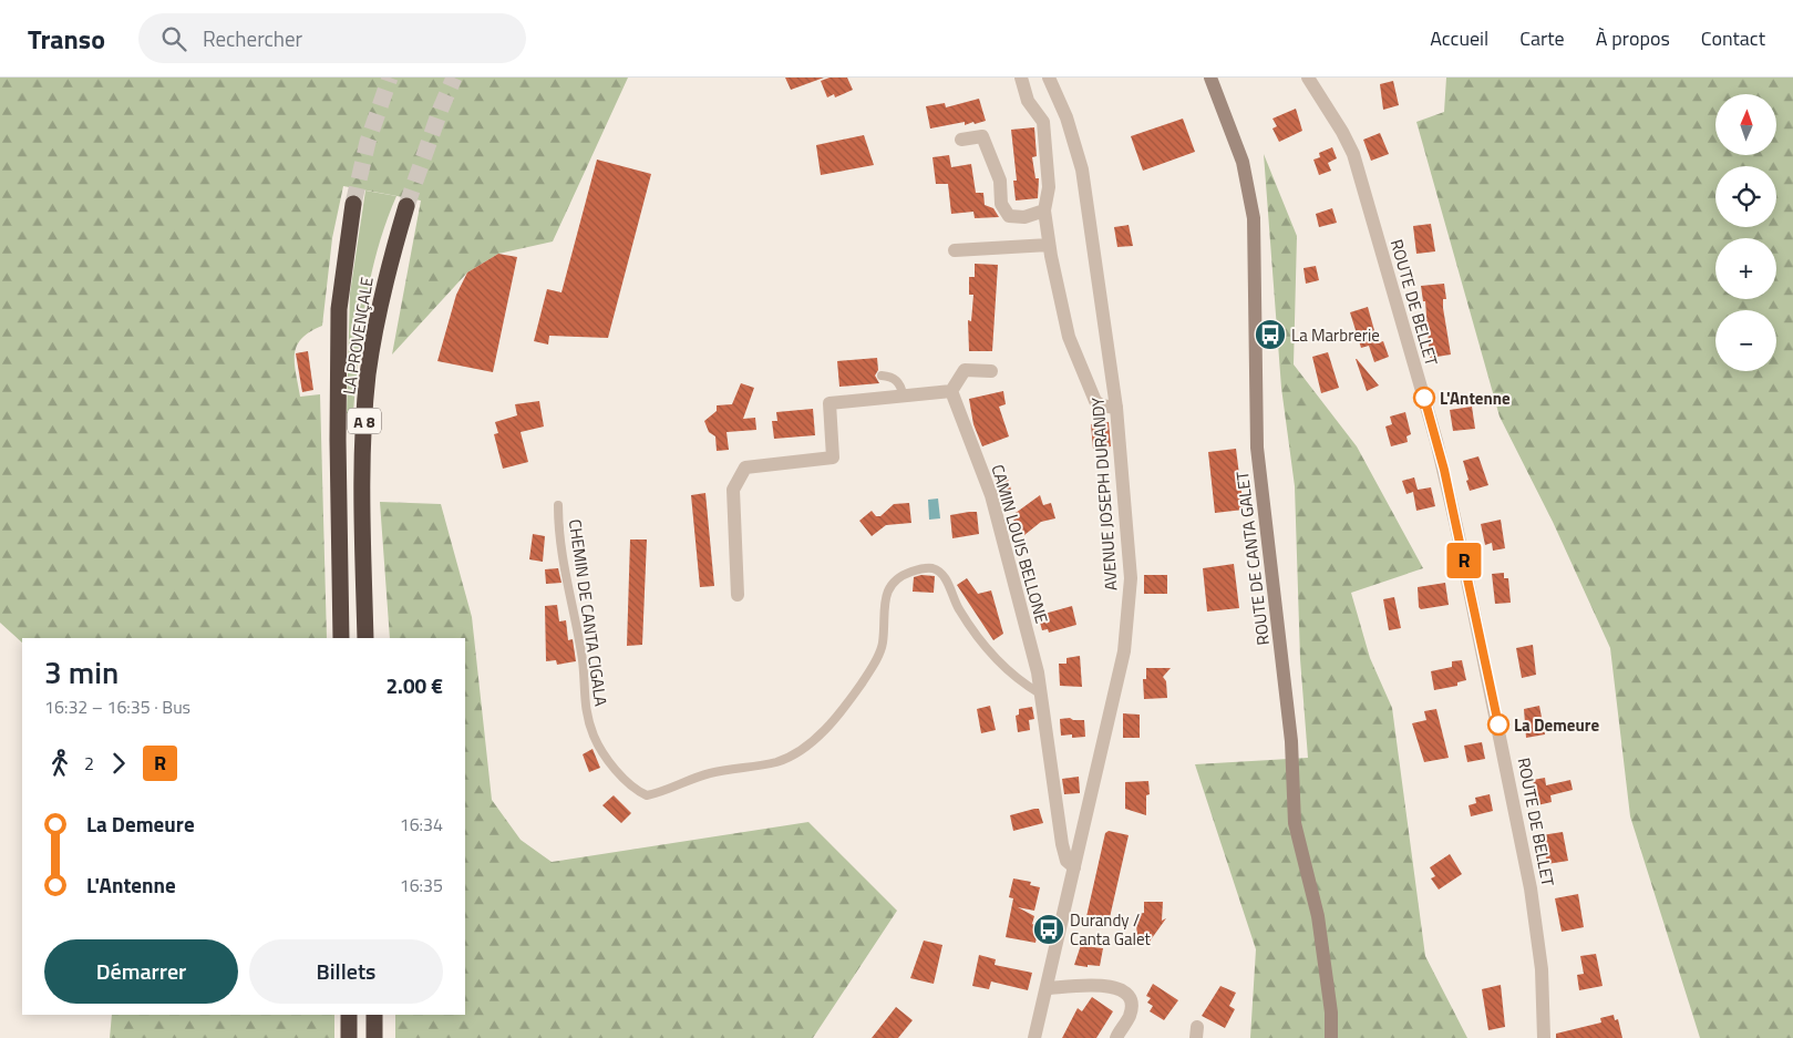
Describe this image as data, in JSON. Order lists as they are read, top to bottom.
{
  "streets": {
    "highway": ["LA PROVENÇALE", "A 8"],
    "main road": ["ROUTE DE CANTA GALET"],
    "street": ["ROUTE DE BELLET", "AVENUE JOSEPH DURANDY", "CAMIN LOUIS BELLONE"],
    "lane": ["CHEMIN DE CANTA CIGALA"]
  },
  "crossings": [
    ["AVENUE JOSEPH DURANDY", "CAMIN LOUIS BELLONE"],
    ["CAMIN LOUIS BELLONE", "CHEMIN DE CANTA CIGALA"]
  ],
  "places": {
    "bus stop": ["La Marbrerie", "Durandy / Canta Galet"],
    "other": ["L'Antenne", "La Demeure"]
  },
  "lines": ["bus line R"],
  "north": "top",
  "page": {
    "header": "Transo",
    "search": "Rechercher",
    "nav": [
      "Accueil",
      "Carte",
      "À propos",
      "Contact"
    ],
    "on_map": "R",
    "map_buttons": ["+", "−"],
    "heading": ["3 min", "16:32 – 16:35 · Bus", "2.00 €"],
    "legs": ["2", "R"],
    "list": [
      {
        "name": "La Demeure",
        "value": "16:34"
      },
      {
        "name": "L'Antenne",
        "value": "16:35"
      }
    ],
    "buttons": ["Démarrer", "Billets"]
  }
}
